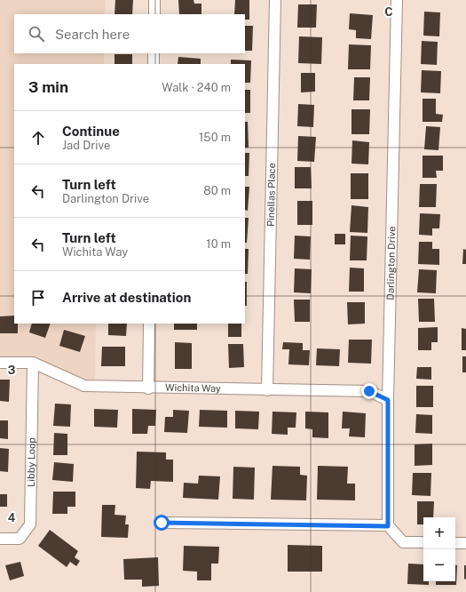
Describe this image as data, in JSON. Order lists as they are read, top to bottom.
{
  "streets": {
    "street": [
      "Pinellas Place",
      "Darlington Drive",
      "Wichita Way",
      "Libby Loop"
    ]
  },
  "crossings": [
    ["Pinellas Place", "Wichita Way"],
    ["Darlington Drive", "Wichita Way"],
    ["Wichita Way", "Libby Loop"]
  ],
  "page": {
    "search": "Search here",
    "heading": ["3 min", "Walk · 240 m"],
    "list": [
      ["Continue", "Jad Drive", "150 m"],
      ["Turn left", "Darlington Drive", "80 m"],
      ["Turn left", "Wichita Way", "10 m"],
      "Arrive at destination"
    ],
    "map_buttons": ["+", "−"]
  },
  "grid": {
    "columns": ["C"],
    "rows": ["3", "4"]
  }
}
